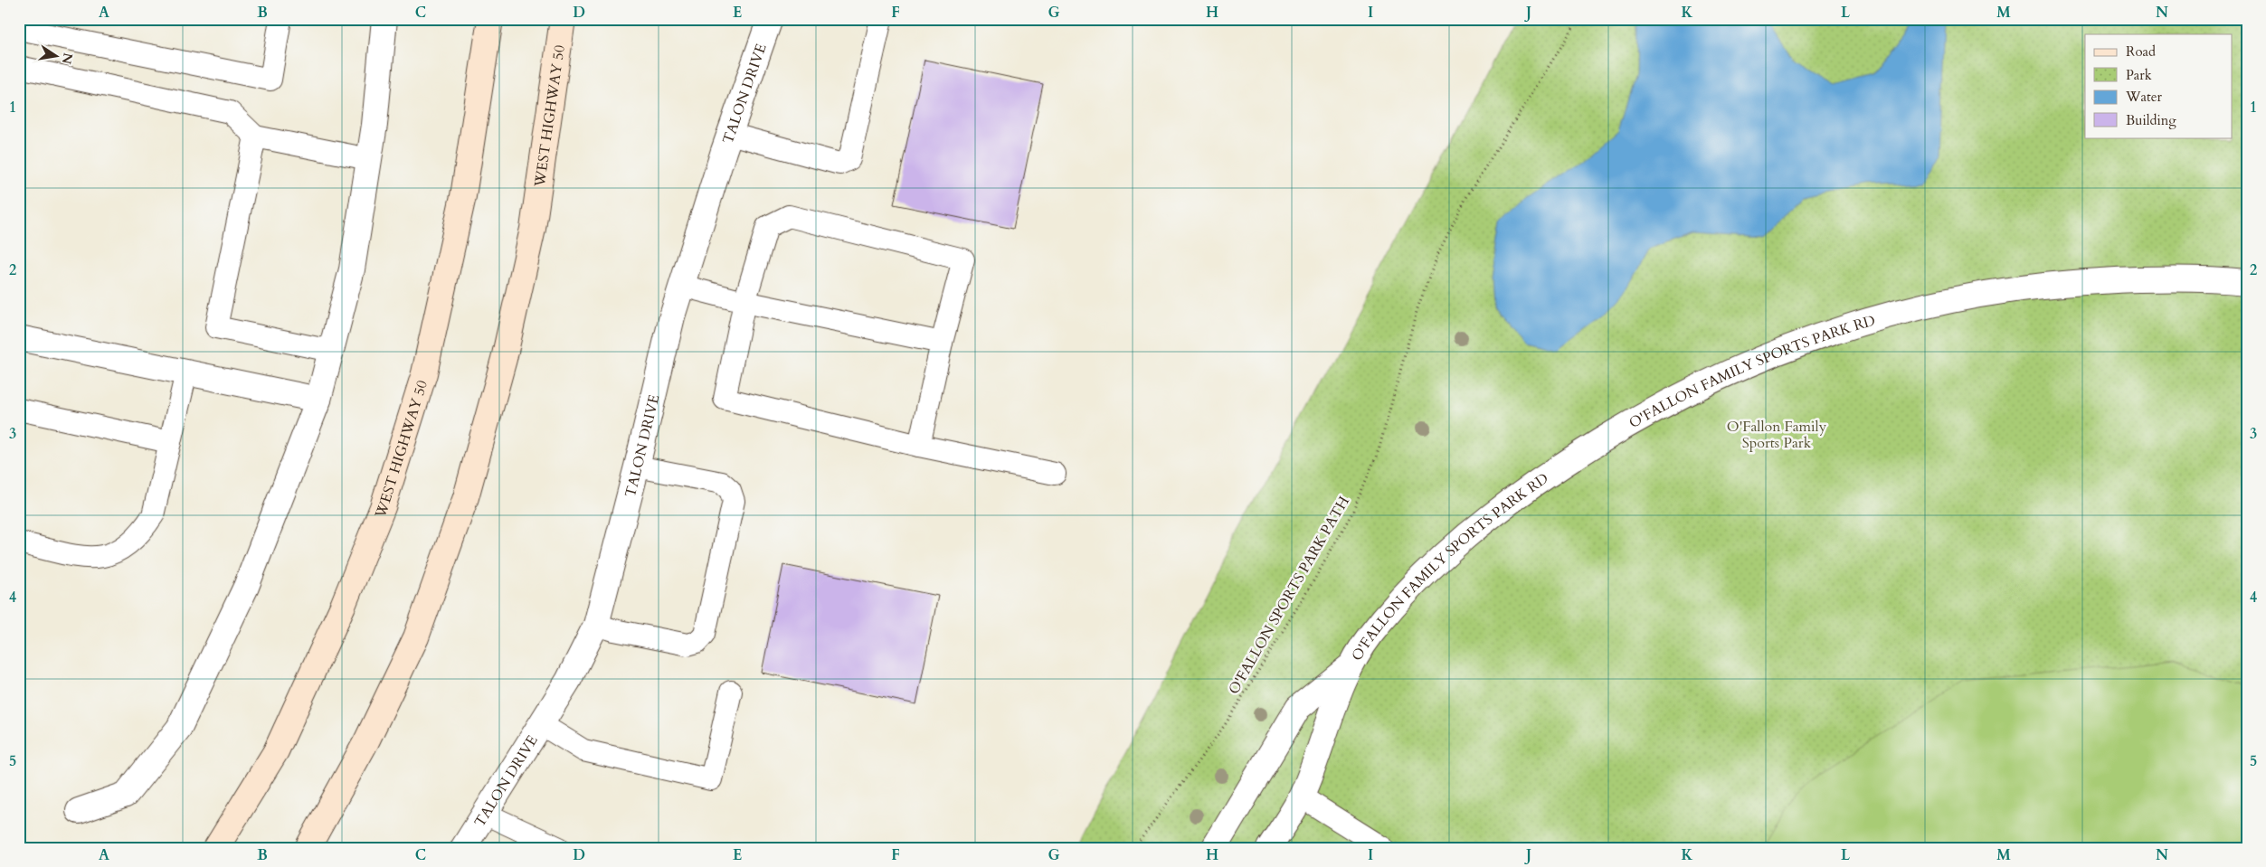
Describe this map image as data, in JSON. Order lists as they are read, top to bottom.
{
  "streets": {
    "main road": ["WEST HIGHWAY 50"],
    "street": ["TALON DRIVE", "O'FALLON FAMILY SPORTS PARK RD"],
    "path": ["O'FALLON SPORTS PARK PATH"]
  },
  "parks": ["O'Fallon Family Sports Park"],
  "legend": [
    "Road",
    "Park",
    "Water",
    "Building"
  ],
  "north": "right",
  "grid": {
    "columns": [
      "A",
      "B",
      "C",
      "D",
      "E",
      "F",
      "G",
      "H",
      "I",
      "J",
      "K",
      "L",
      "M",
      "N"
    ],
    "rows": [
      "1",
      "2",
      "3",
      "4",
      "5"
    ]
  }
}
